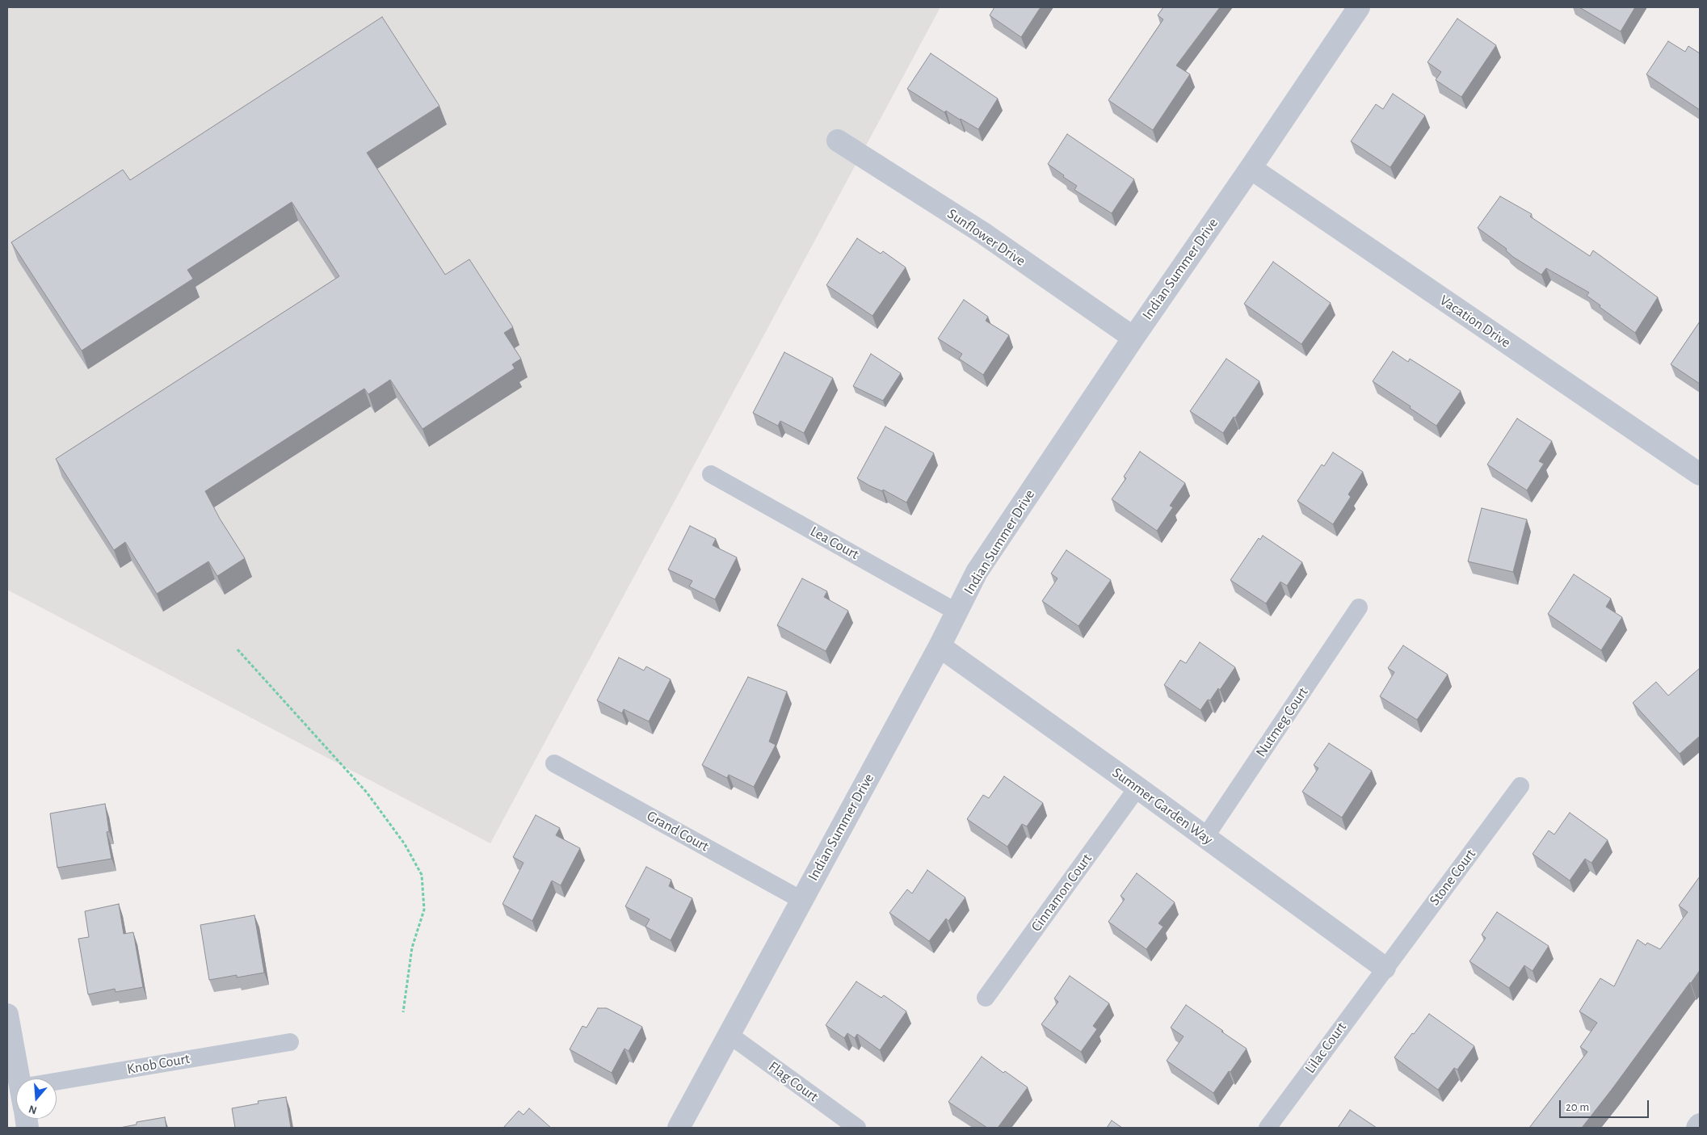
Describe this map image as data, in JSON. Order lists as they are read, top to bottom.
{
  "streets": {
    "street": [
      "Sunflower Drive",
      "Indian Summer Drive",
      "Vacation Drive",
      "Summer Garden Way"
    ],
    "lane": [
      "Lea Court",
      "Nutmeg Court",
      "Grand Court",
      "Stone Court",
      "Cinnamon Court",
      "Lilac Court",
      "Knob Court",
      "Flag Court"
    ]
  },
  "crossings": [
    ["Sunflower Drive", "Indian Summer Drive"],
    ["Indian Summer Drive", "Vacation Drive"],
    ["Indian Summer Drive", "Lea Court"],
    ["Indian Summer Drive", "Summer Garden Way"],
    ["Indian Summer Drive", "Grand Court"],
    ["Indian Summer Drive", "Flag Court"],
    ["Nutmeg Court", "Summer Garden Way"],
    ["Summer Garden Way", "Stone Court"],
    ["Summer Garden Way", "Cinnamon Court"],
    ["Summer Garden Way", "Lilac Court"],
    ["Stone Court", "Lilac Court"]
  ],
  "scale_bar": "20 m",
  "north": "bottom"
}
